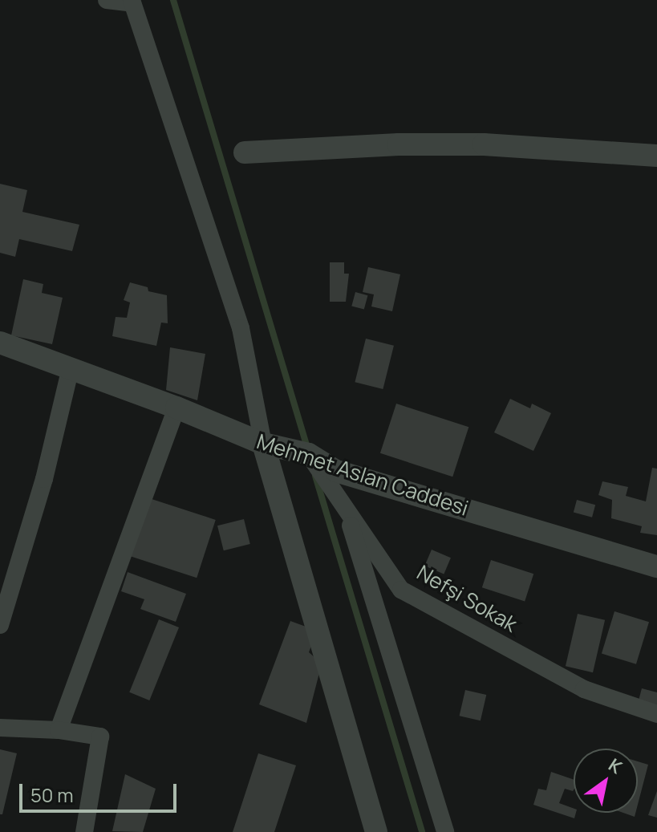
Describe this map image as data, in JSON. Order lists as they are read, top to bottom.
{
  "streets": {
    "street": ["Mehmet Aslan Caddesi", "Nefşi Sokak"]
  },
  "crossings": [
    ["Mehmet Aslan Caddesi", "Nefşi Sokak"]
  ],
  "scale_bar": "50 m",
  "north": "top right"
}
